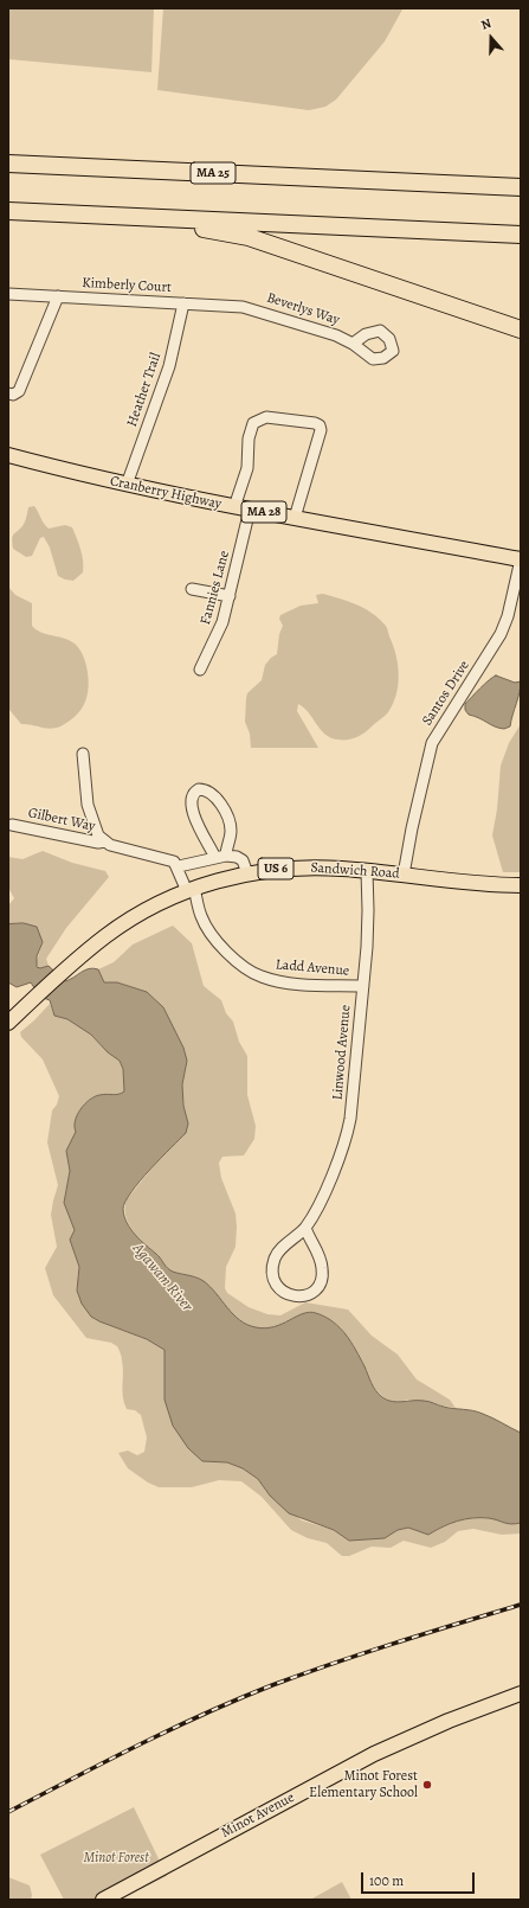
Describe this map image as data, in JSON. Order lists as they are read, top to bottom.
{
  "streets": {
    "highway": ["MA 25"],
    "main road": [
      "Cranberry Highway",
      "MA 28",
      "US 6",
      "Sandwich Road",
      "Minot Avenue"
    ],
    "street": [
      "Kimberly Court",
      "Beverlys Way",
      "Heather Trail",
      "Fannies Lane",
      "Santos Drive",
      "Gilbert Way",
      "Ladd Avenue",
      "Linwood Avenue"
    ]
  },
  "crossings": [
    ["Kimberly Court", "Beverlys Way"],
    ["Kimberly Court", "Heather Trail"],
    ["Heather Trail", "Cranberry Highway"],
    ["Cranberry Highway", "Fannies Lane"],
    ["Cranberry Highway", "Santos Drive"],
    ["Santos Drive", "Sandwich Road"],
    ["Gilbert Way", "Ladd Avenue"],
    ["Sandwich Road", "Ladd Avenue"],
    ["Sandwich Road", "Linwood Avenue"],
    ["Ladd Avenue", "Linwood Avenue"]
  ],
  "water": ["Agawam River"],
  "parks": ["Minot Forest"],
  "places": ["Minot Forest Elementary School"],
  "scale_bar": "100 m",
  "north": "top"
}
